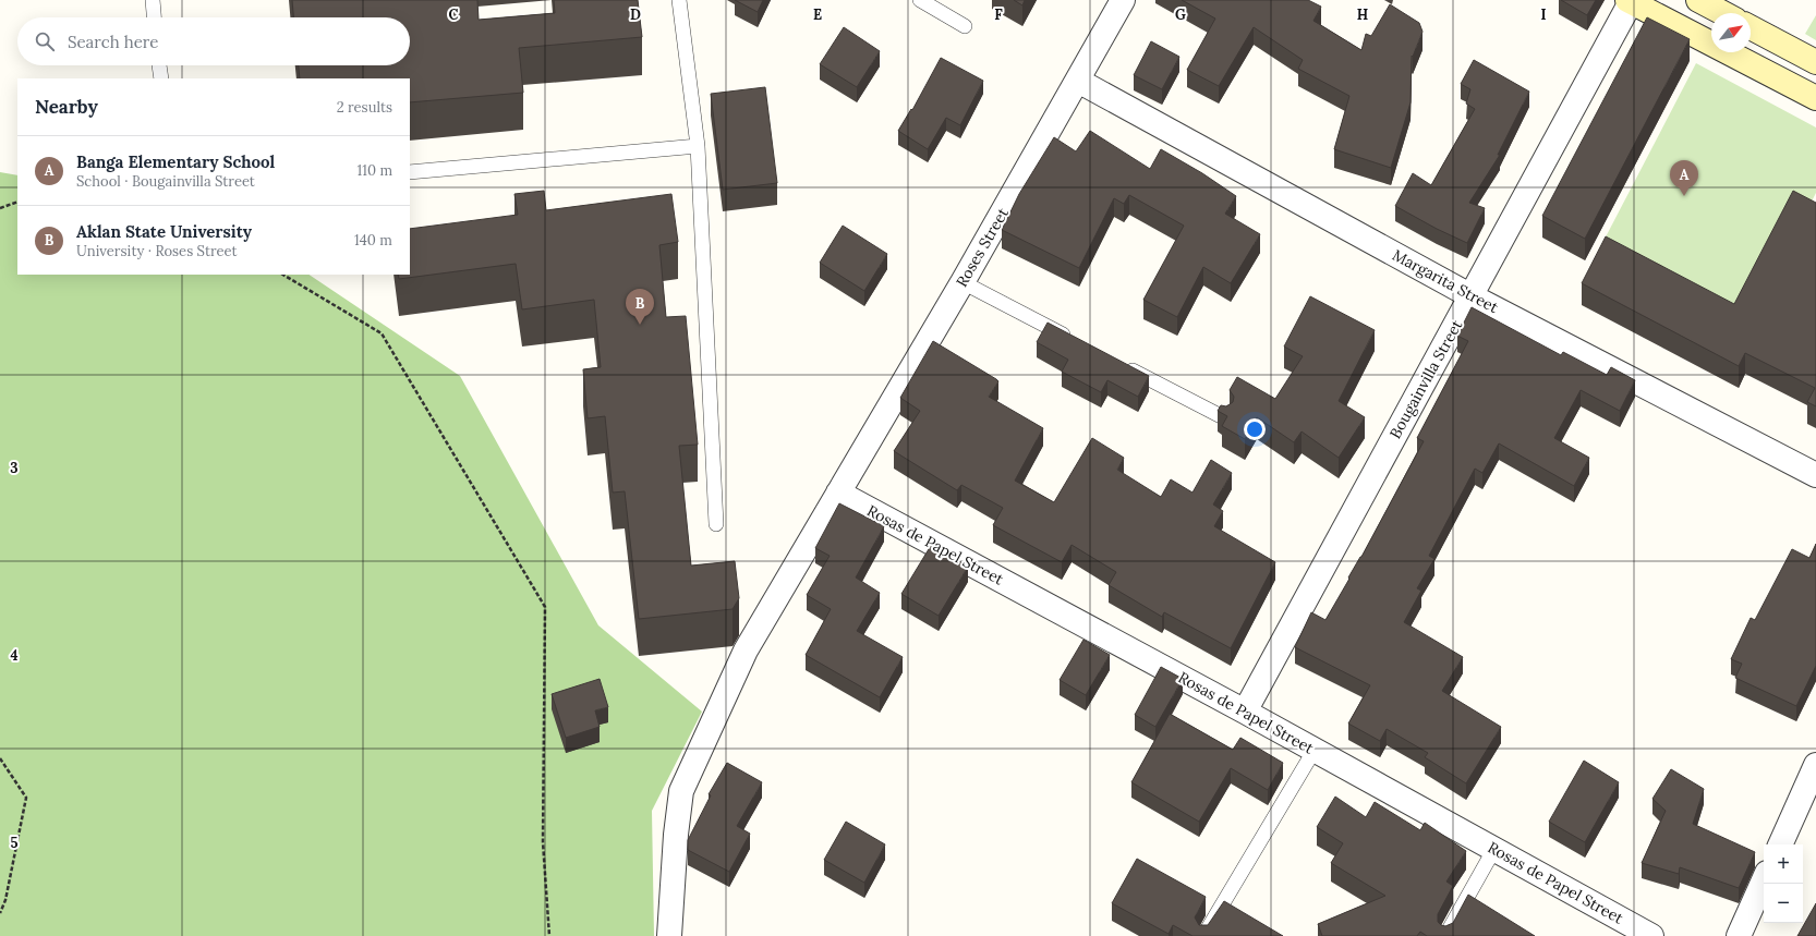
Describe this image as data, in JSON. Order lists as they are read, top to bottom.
{
  "streets": {
    "street": [
      "Roses Street",
      "Margarita Street",
      "Bougainvilla Street",
      "Rosas de Papel Street"
    ]
  },
  "crossings": [
    ["Roses Street", "Margarita Street"],
    ["Roses Street", "Rosas de Papel Street"],
    ["Margarita Street", "Bougainvilla Street"],
    ["Bougainvilla Street", "Rosas de Papel Street"]
  ],
  "north": "top right",
  "page": {
    "search": "Search here",
    "heading": ["Nearby", "2 results"],
    "list": [
      {
        "mark": "A",
        "name": "Banga Elementary School",
        "note": "School · Bougainvilla Street",
        "value": "110 m"
      },
      {
        "mark": "B",
        "name": "Aklan State University",
        "note": "University · Roses Street",
        "value": "140 m"
      }
    ],
    "pins": ["A", "B"],
    "map_buttons": ["+", "−"]
  },
  "grid": {
    "columns": [
      "C",
      "D",
      "E",
      "F",
      "G",
      "H",
      "I"
    ],
    "rows": ["3", "4", "5"]
  }
}
